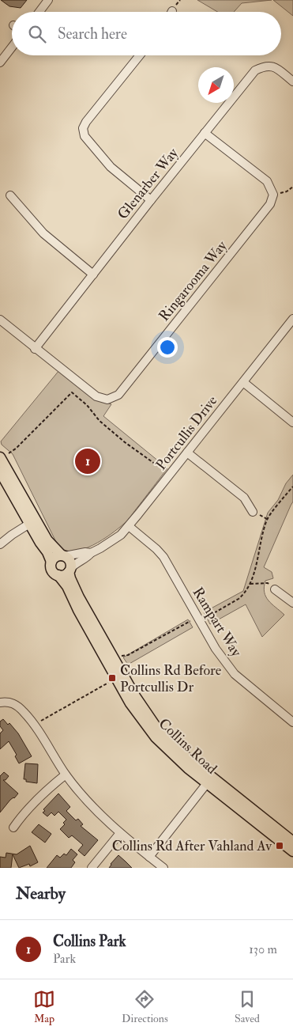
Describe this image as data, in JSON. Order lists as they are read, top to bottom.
{
  "streets": {
    "main road": ["Collins Road"],
    "street": [
      "Glenarber Way",
      "Ringarooma Way",
      "Portcullis Drive",
      "Rampart Way"
    ]
  },
  "crossings": [
    ["Glenarber Way", "Ringarooma Way"],
    ["Portcullis Drive", "Rampart Way"],
    ["Portcullis Drive", "Collins Road"]
  ],
  "places": {
    "transit": ["Collins Rd Before Portcullis Dr", "Collins Rd After Vahland Av"]
  },
  "north": "bottom left",
  "page": {
    "search": "Search here",
    "pins": "1",
    "heading": "Nearby",
    "list": [
      {
        "mark": "1",
        "name": "Collins Park",
        "note": "Park",
        "value": "130 m"
      }
    ],
    "nav": ["Map", "Directions", "Saved"]
  }
}
